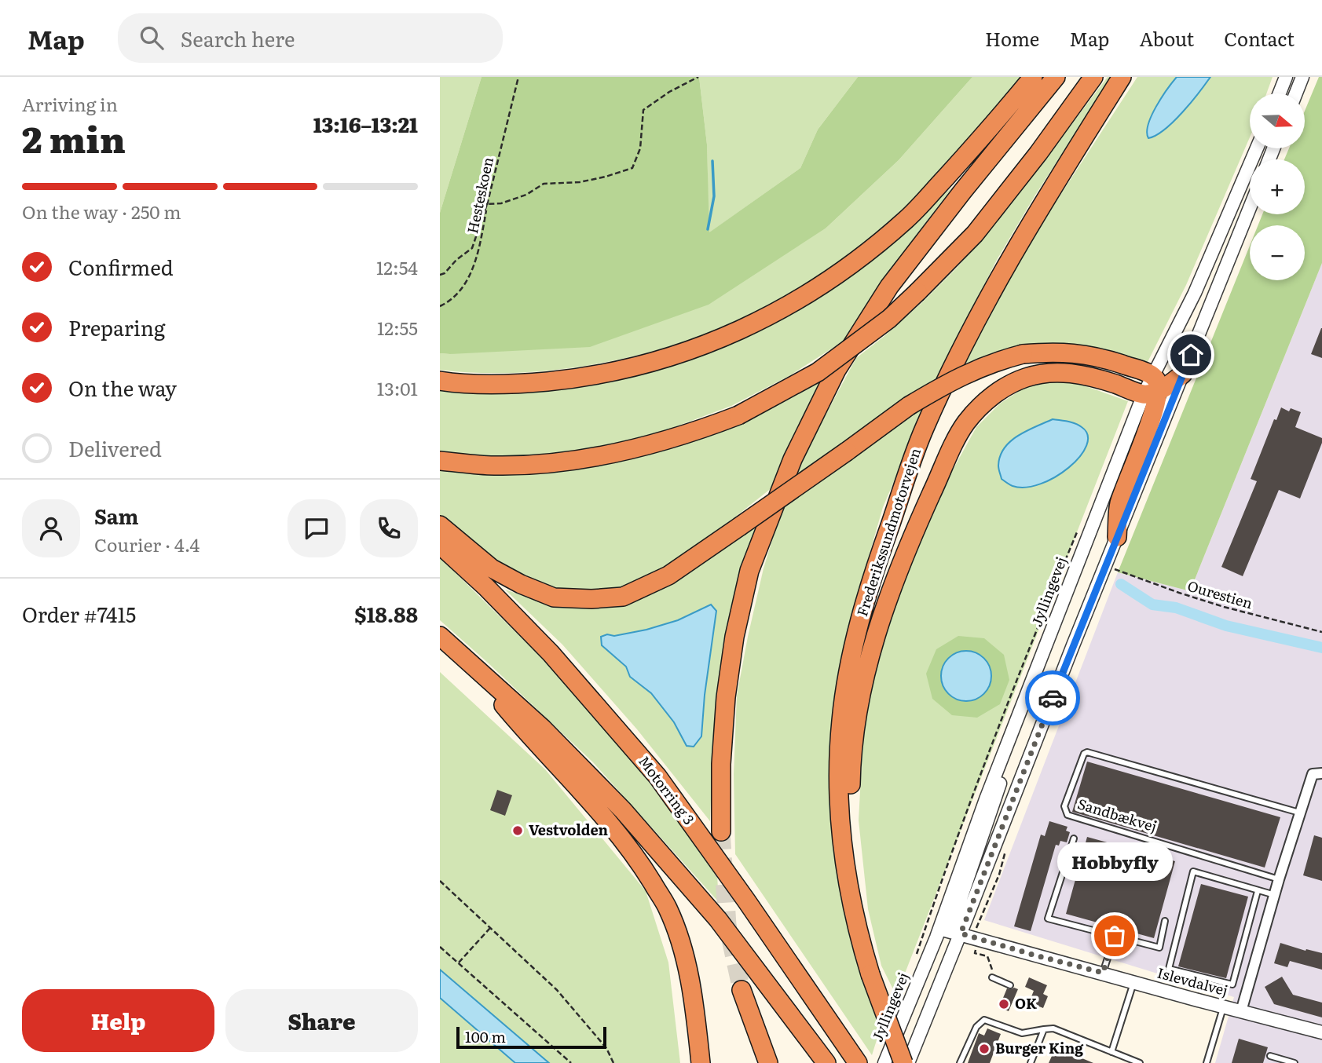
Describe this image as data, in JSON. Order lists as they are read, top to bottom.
{
  "streets": {
    "highway": ["Frederikssundmotorvejen", "Motorring 3"],
    "street": ["Jyllingevej", "Islevdalvej"],
    "lane": ["Sandbækvej"],
    "path": ["Hesteskoen", "Ourestien"]
  },
  "crossings": [
    ["Jyllingevej", "Islevdalvej"]
  ],
  "places": [
    "Vestvolden",
    "Hobbyfly",
    "OK",
    "Burger King"
  ],
  "scale_bar": "100 m",
  "north": "right",
  "page": {
    "header": "Map",
    "search": "Search here",
    "nav": [
      "Home",
      "Map",
      "About",
      "Contact"
    ],
    "heading": ["2 min", "Arriving in", "13:16–13:21"],
    "panel": [
      "Sam",
      "Courier · 4.4",
      "Order #7415",
      "$18.88"
    ],
    "map_buttons": ["+", "−"],
    "bar": "On the way · 250 m",
    "list": [
      ["Confirmed", "12:54"],
      ["Preparing", "12:55"],
      ["On the way", "13:01"],
      "Delivered"
    ],
    "bubble": "Hobbyfly",
    "buttons": ["Help", "Share"],
    "scale": "100 m"
  }
}
